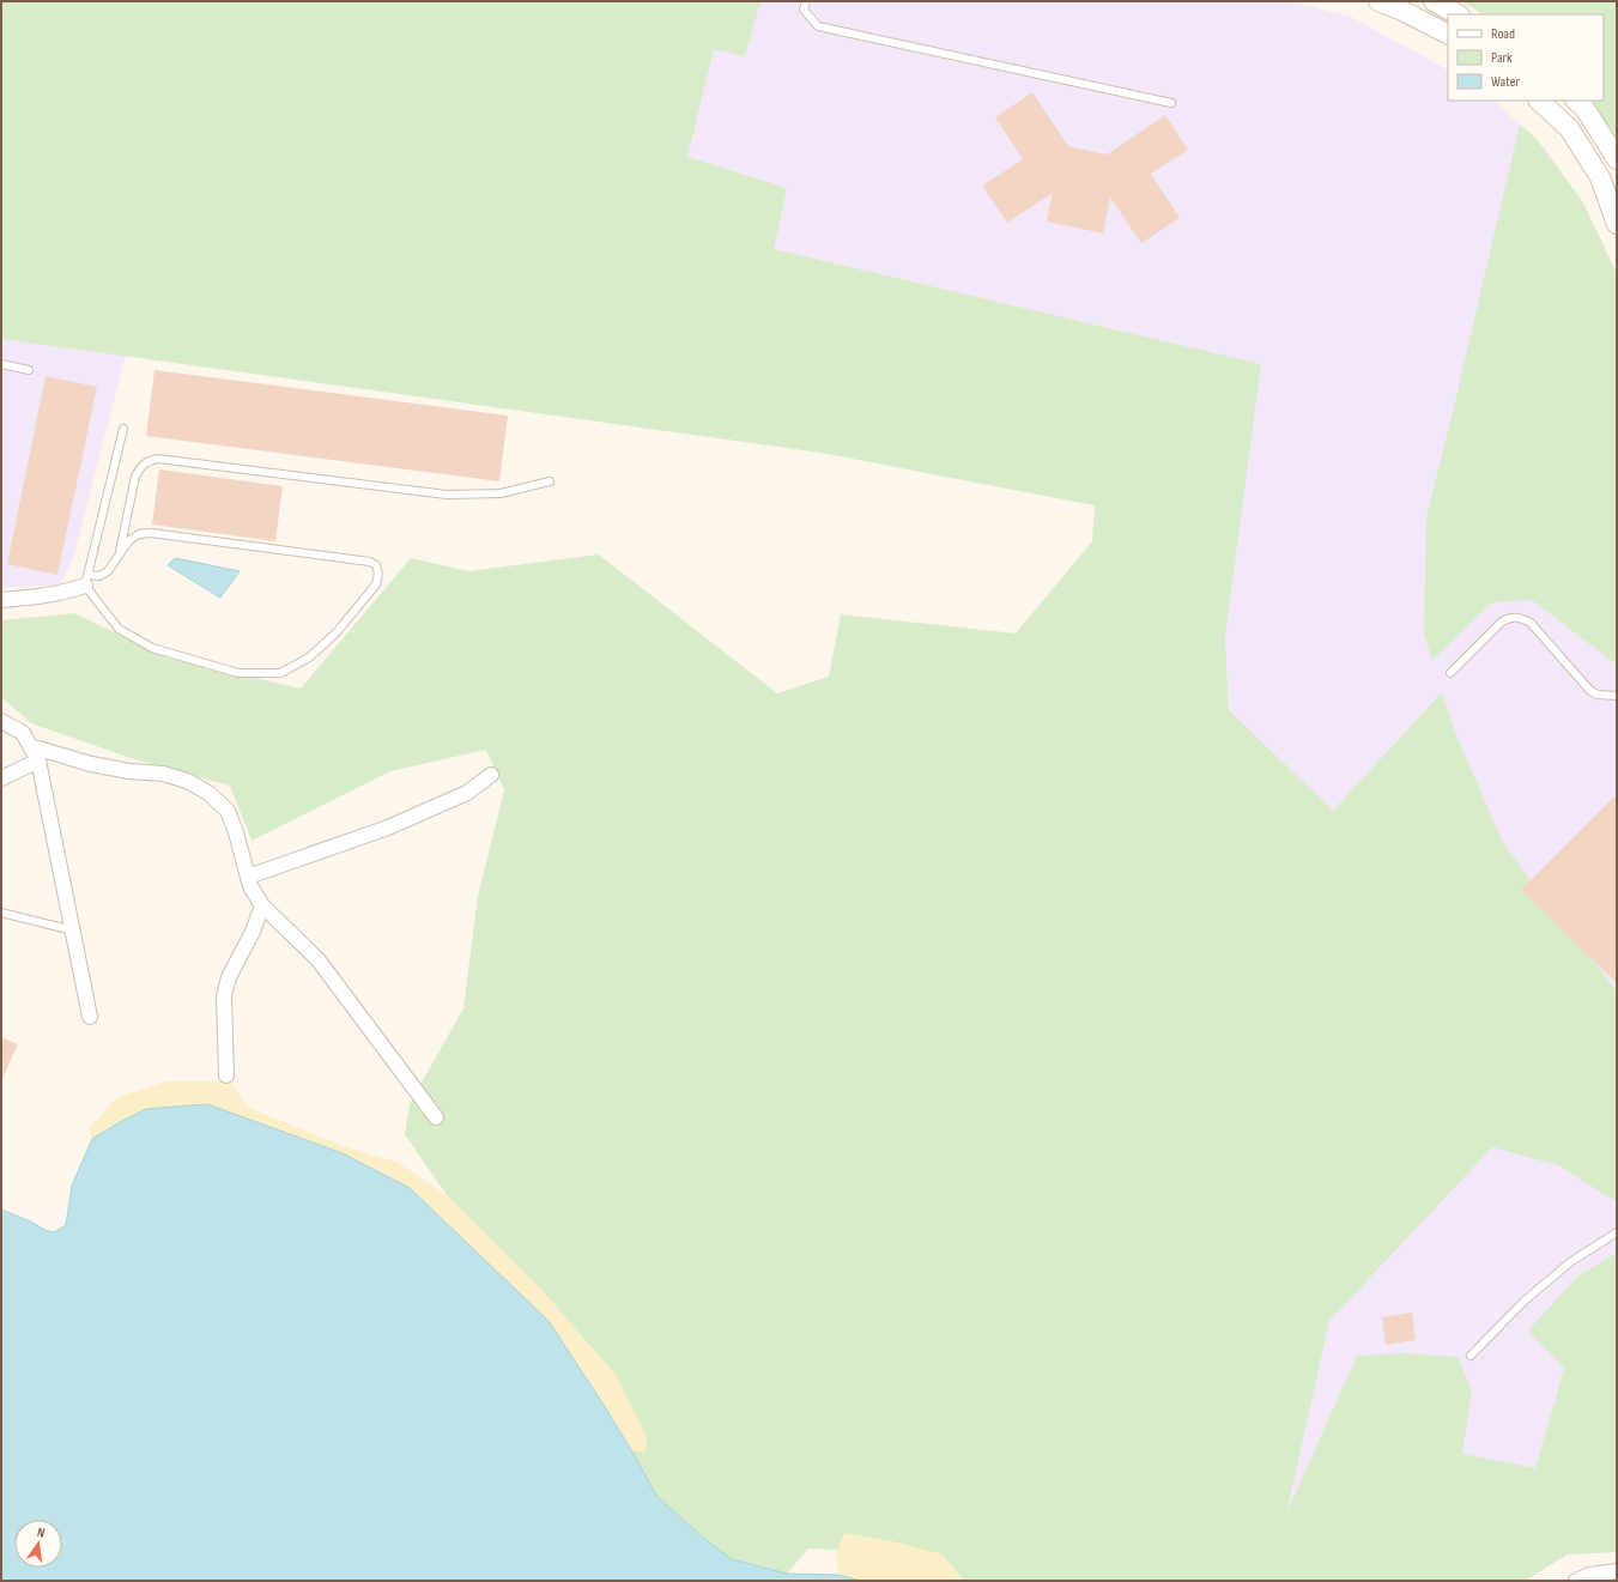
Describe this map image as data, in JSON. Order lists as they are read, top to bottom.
{
  "legend": ["Road", "Park", "Water"],
  "north": "top"
}
